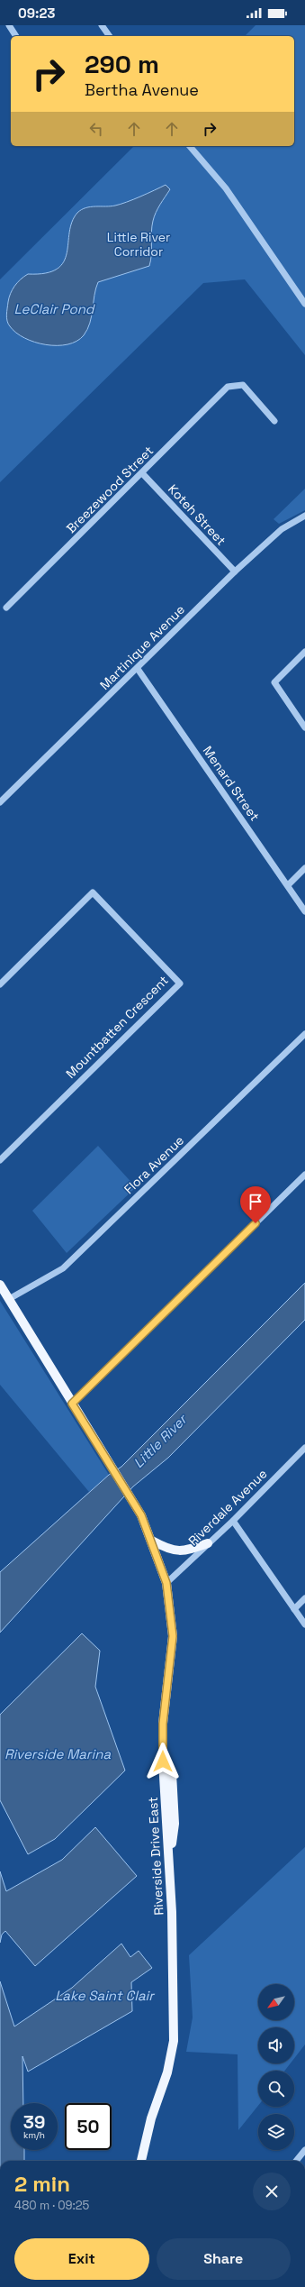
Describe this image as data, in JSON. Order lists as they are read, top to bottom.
{
  "streets": {
    "main road": ["Riverside Drive East"],
    "street": [
      "Breezewood Street",
      "Koteh Street",
      "Martinique Avenue",
      "Menard Street",
      "Mountbatten Crescent",
      "Flora Avenue",
      "Riverdale Avenue"
    ]
  },
  "crossings": [
    ["Breezewood Street", "Koteh Street"],
    ["Koteh Street", "Martinique Avenue"],
    ["Martinique Avenue", "Menard Street"],
    ["Flora Avenue", "Riverside Drive East"],
    ["Riverdale Avenue", "Riverside Drive East"]
  ],
  "water": [
    "LeClair Pond",
    "Little River",
    "Riverside Marina",
    "Lake Saint Clair"
  ],
  "parks": ["Little River Corridor"],
  "north": "bottom left",
  "page": {
    "status": "09:23",
    "turn": ["290 m", "Bertha Avenue"],
    "speed": "39 km/h",
    "limit": "50",
    "heading": ["2 min", "480 m · 09:25"],
    "buttons": ["Exit", "Share"]
  }
}
